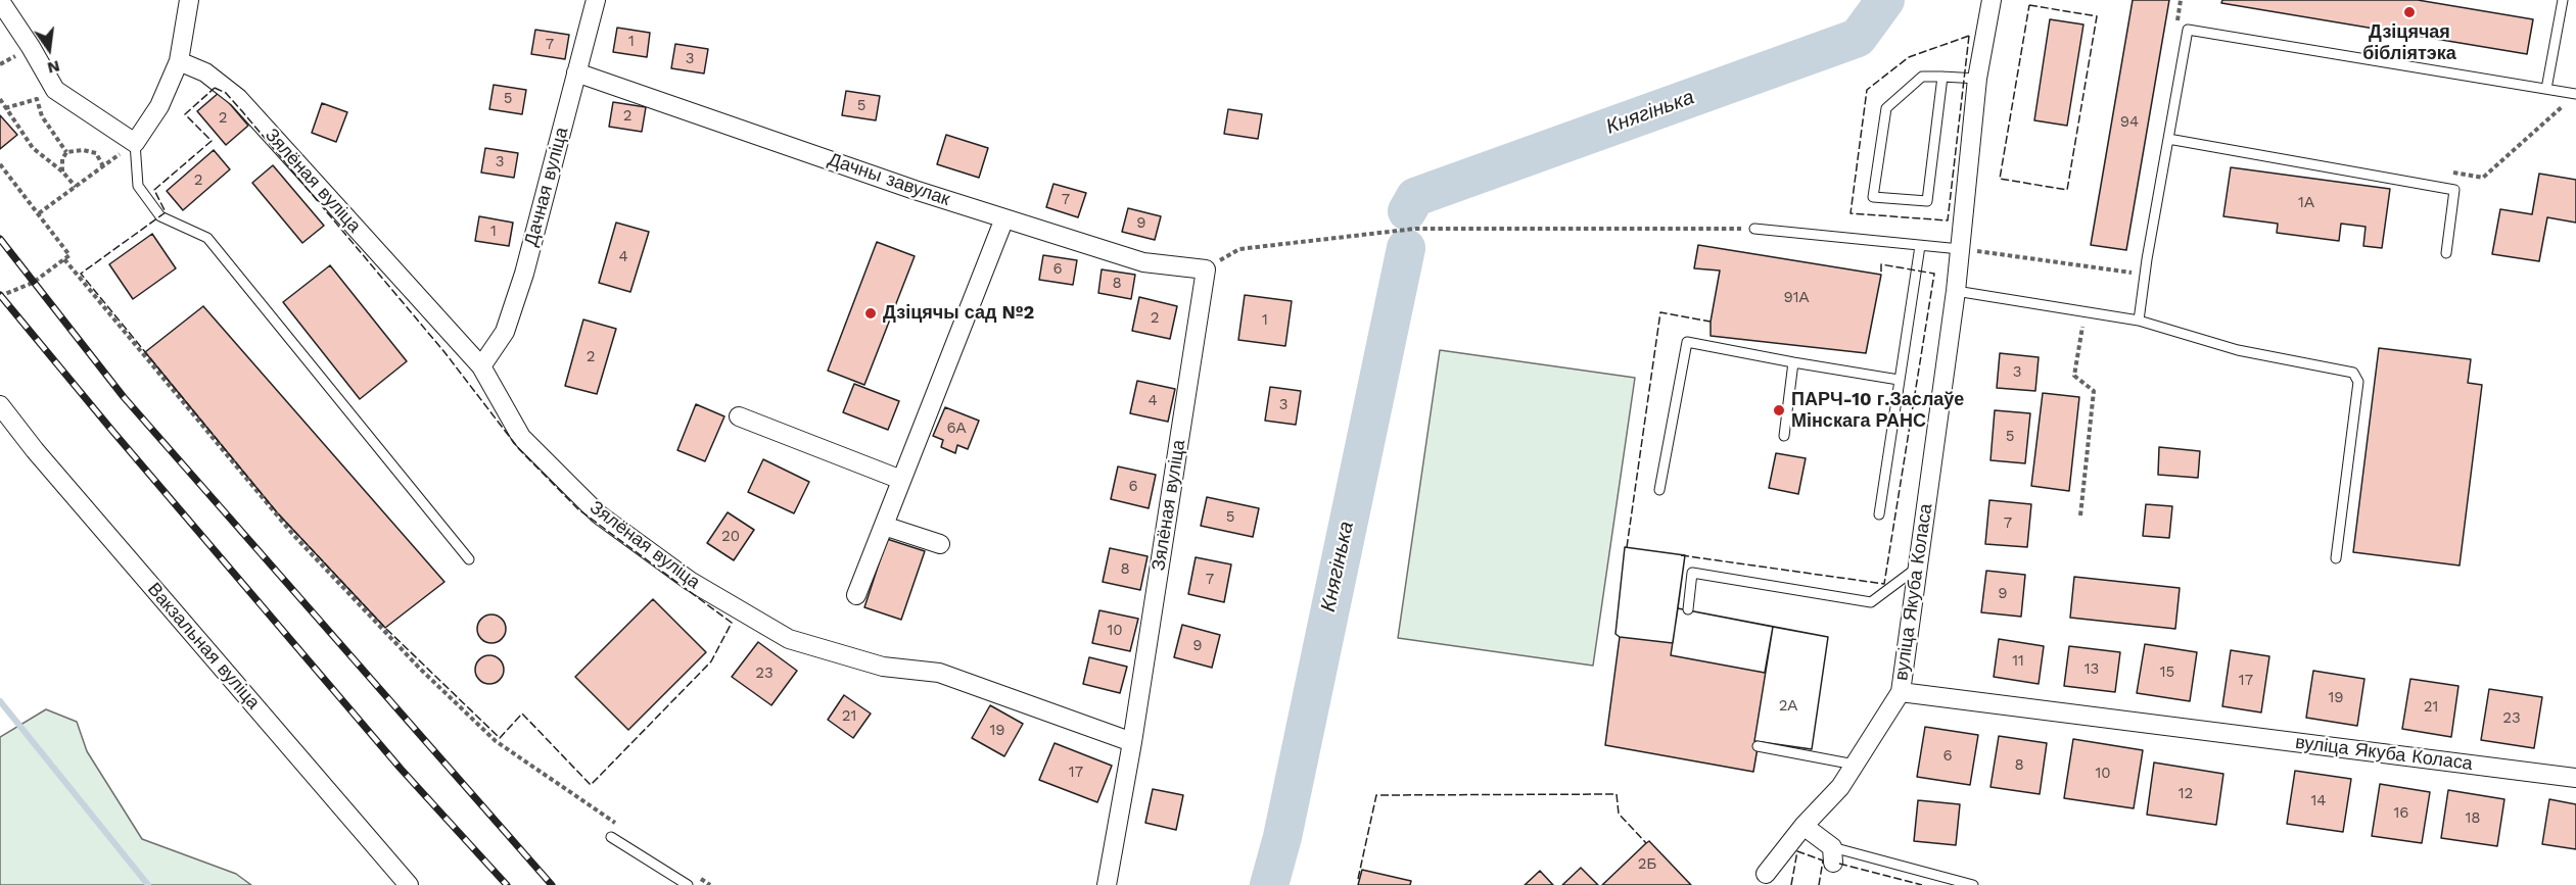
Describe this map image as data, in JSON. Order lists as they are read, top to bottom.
{
  "streets": {
    "street": [
      "Дачны завулак",
      "Зялёная вуліца",
      "Дачная вуліца",
      "вуліца Якуба Коласа",
      "Вакзальная вуліца"
    ]
  },
  "crossings": [
    ["Дачны завулак", "Зялёная вуліца"],
    ["Дачны завулак", "Дачная вуліца"],
    ["Зялёная вуліца", "Дачная вуліца"]
  ],
  "water": ["Княгінька"],
  "places": ["Дзіцячая бібліятэка", "Дзіцячы сад №2", "ПАРЧ-10 г.Заслаўе Мінскага РАНС"],
  "house_numbers": [
    "1",
    "7",
    "3",
    "5",
    "5",
    "2",
    "2",
    "94",
    "3",
    "2",
    "7",
    "1А",
    "9",
    "1",
    "4",
    "6",
    "8",
    "91А",
    "2",
    "1",
    "2",
    "3",
    "4",
    "3",
    "6А",
    "5",
    "6",
    "5",
    "7",
    "20",
    "8",
    "7",
    "9",
    "10",
    "9",
    "11",
    "13",
    "15",
    "23",
    "17",
    "19",
    "2А",
    "21",
    "21",
    "23",
    "19",
    "6",
    "8",
    "17",
    "10",
    "12",
    "14",
    "16",
    "18",
    "2Б"
  ],
  "north": "bottom"
}
